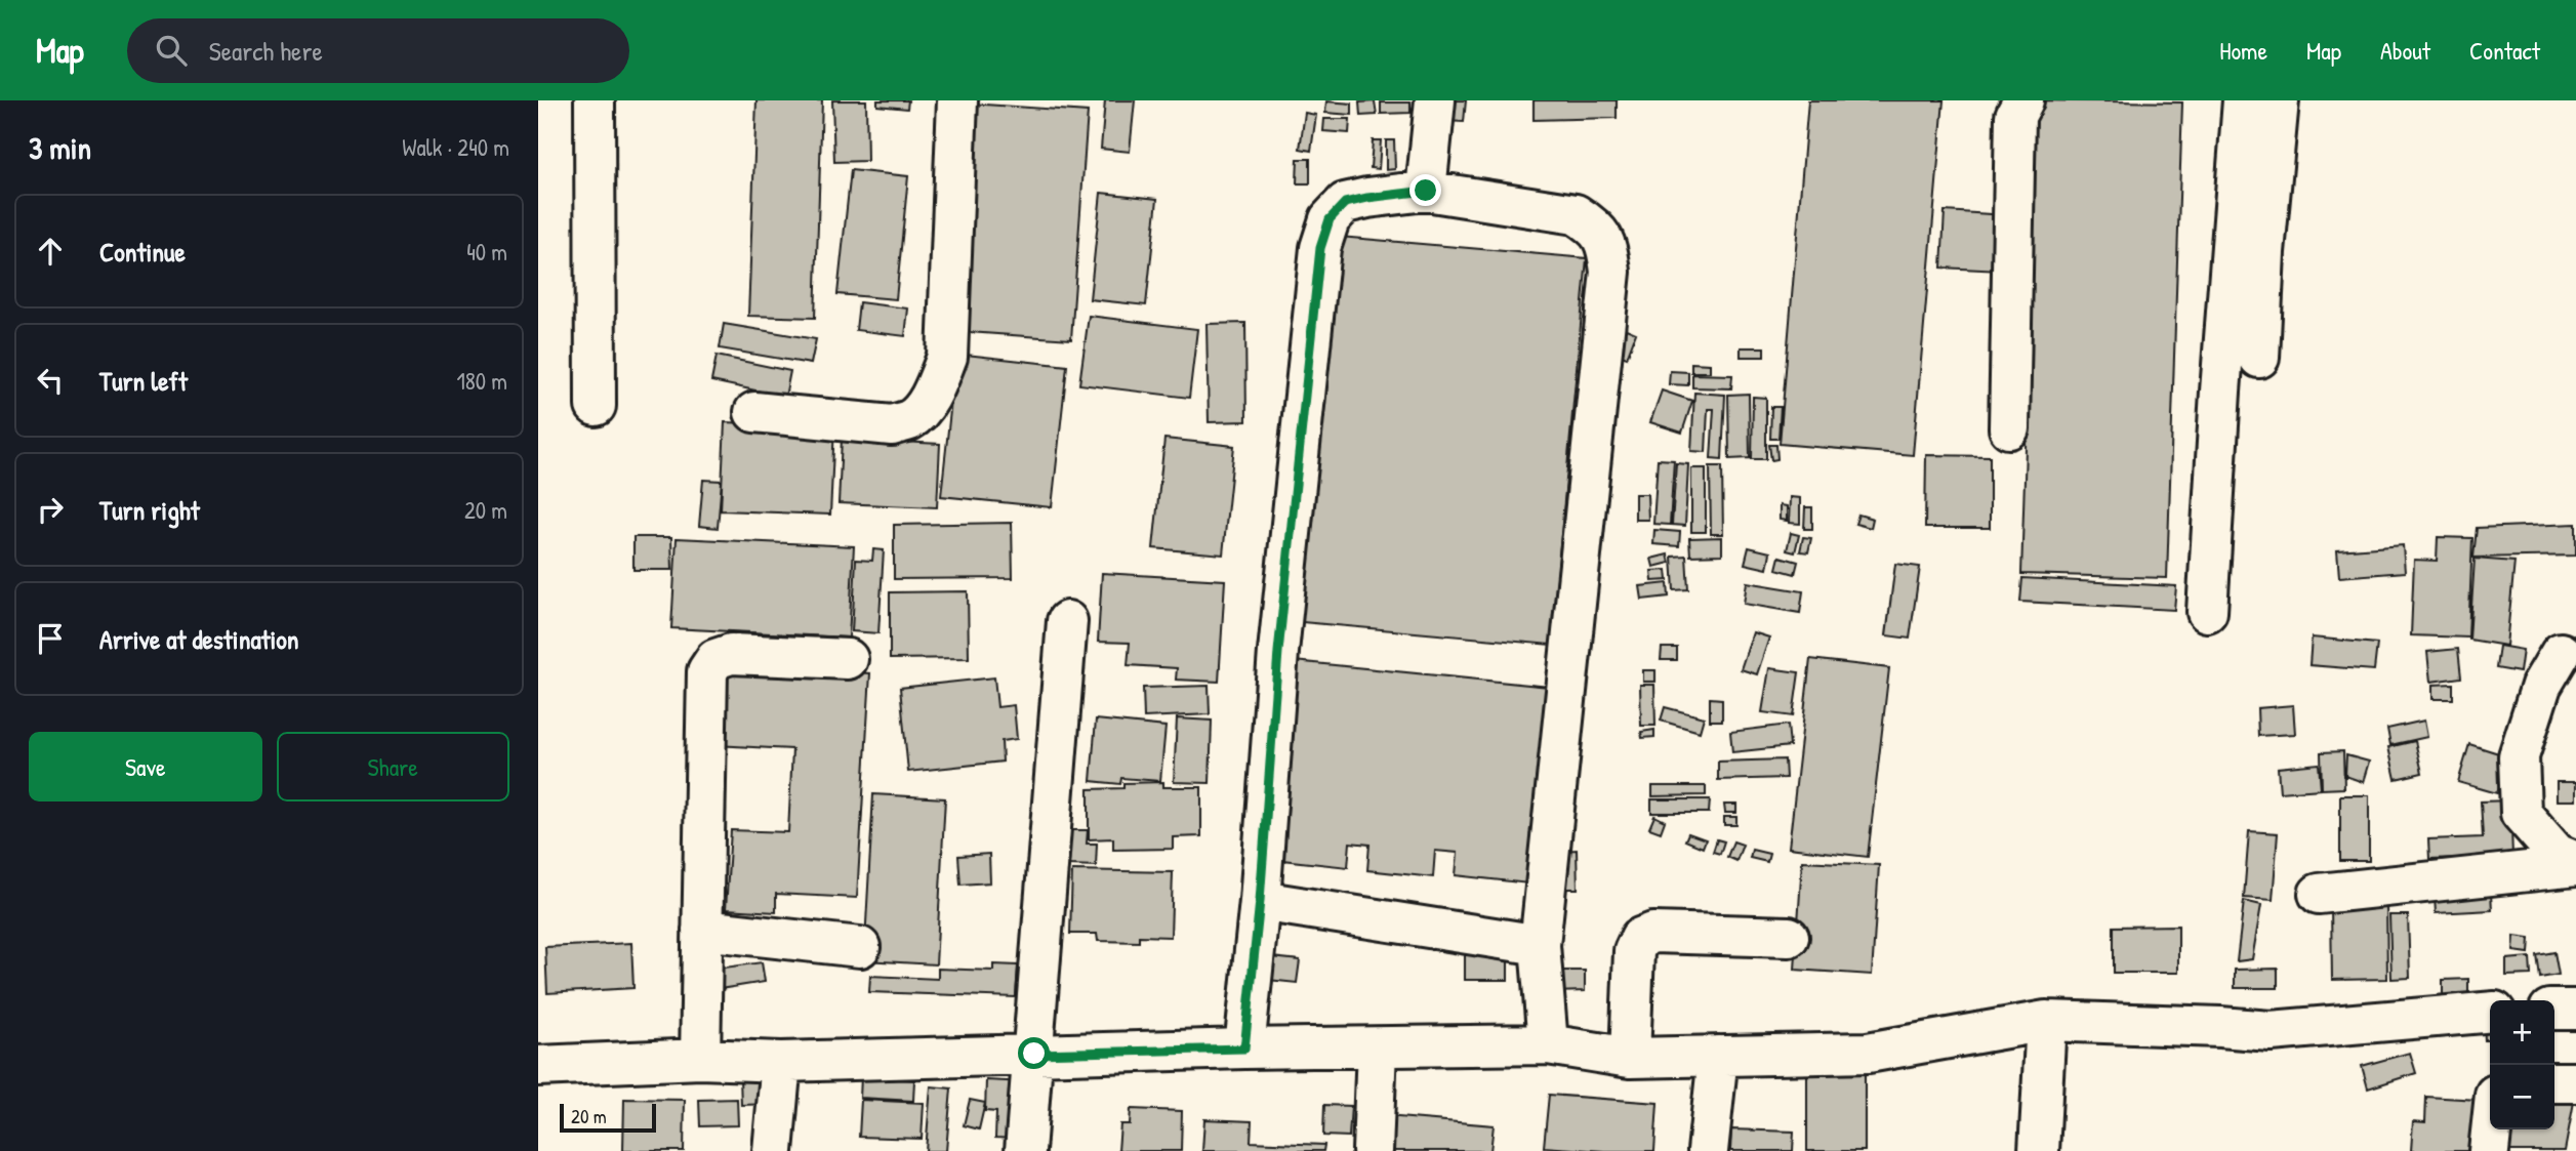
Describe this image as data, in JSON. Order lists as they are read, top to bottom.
{
  "scale_bar": "20 m",
  "page": {
    "header": "Map",
    "search": "Search here",
    "nav": [
      "Home",
      "Map",
      "About",
      "Contact"
    ],
    "heading": ["3 min", "Walk · 240 m"],
    "list": [
      ["Continue", "40 m"],
      ["Turn left", "180 m"],
      ["Turn right", "20 m"],
      "Arrive at destination"
    ],
    "buttons": ["Save", "Share"],
    "map_buttons": ["+", "−"],
    "scale": "20 m"
  }
}
